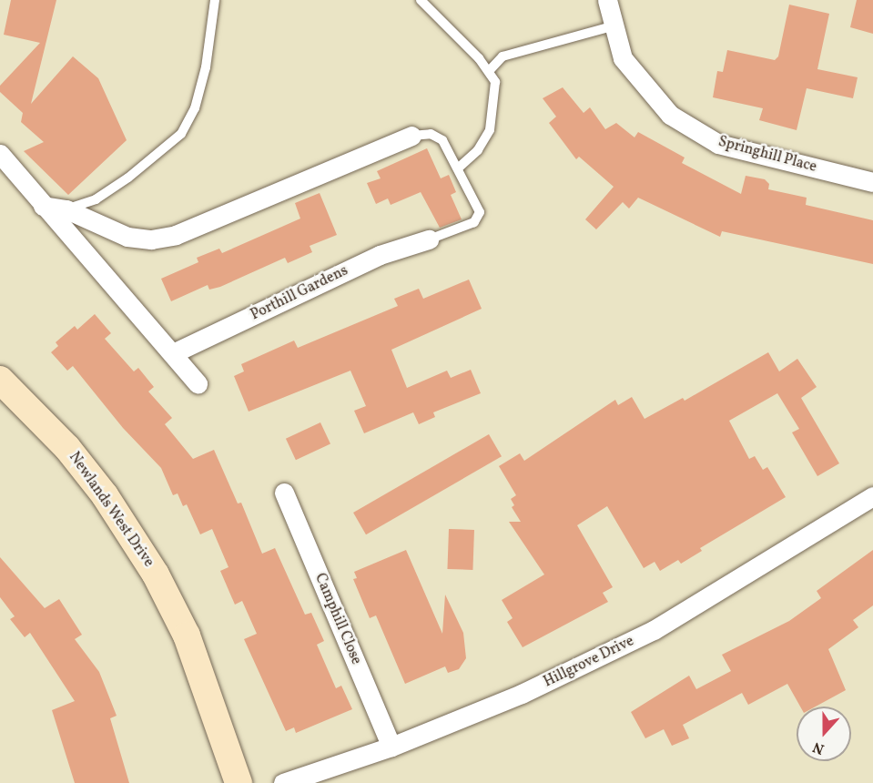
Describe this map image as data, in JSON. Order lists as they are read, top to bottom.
{
  "streets": {
    "street": [
      "Springhill Place",
      "Porthill Gardens",
      "Newlands West Drive",
      "Camphill Close",
      "Hillgrove Drive"
    ]
  },
  "crossings": [
    ["Camphill Close", "Hillgrove Drive"]
  ],
  "north": "bottom"
}
